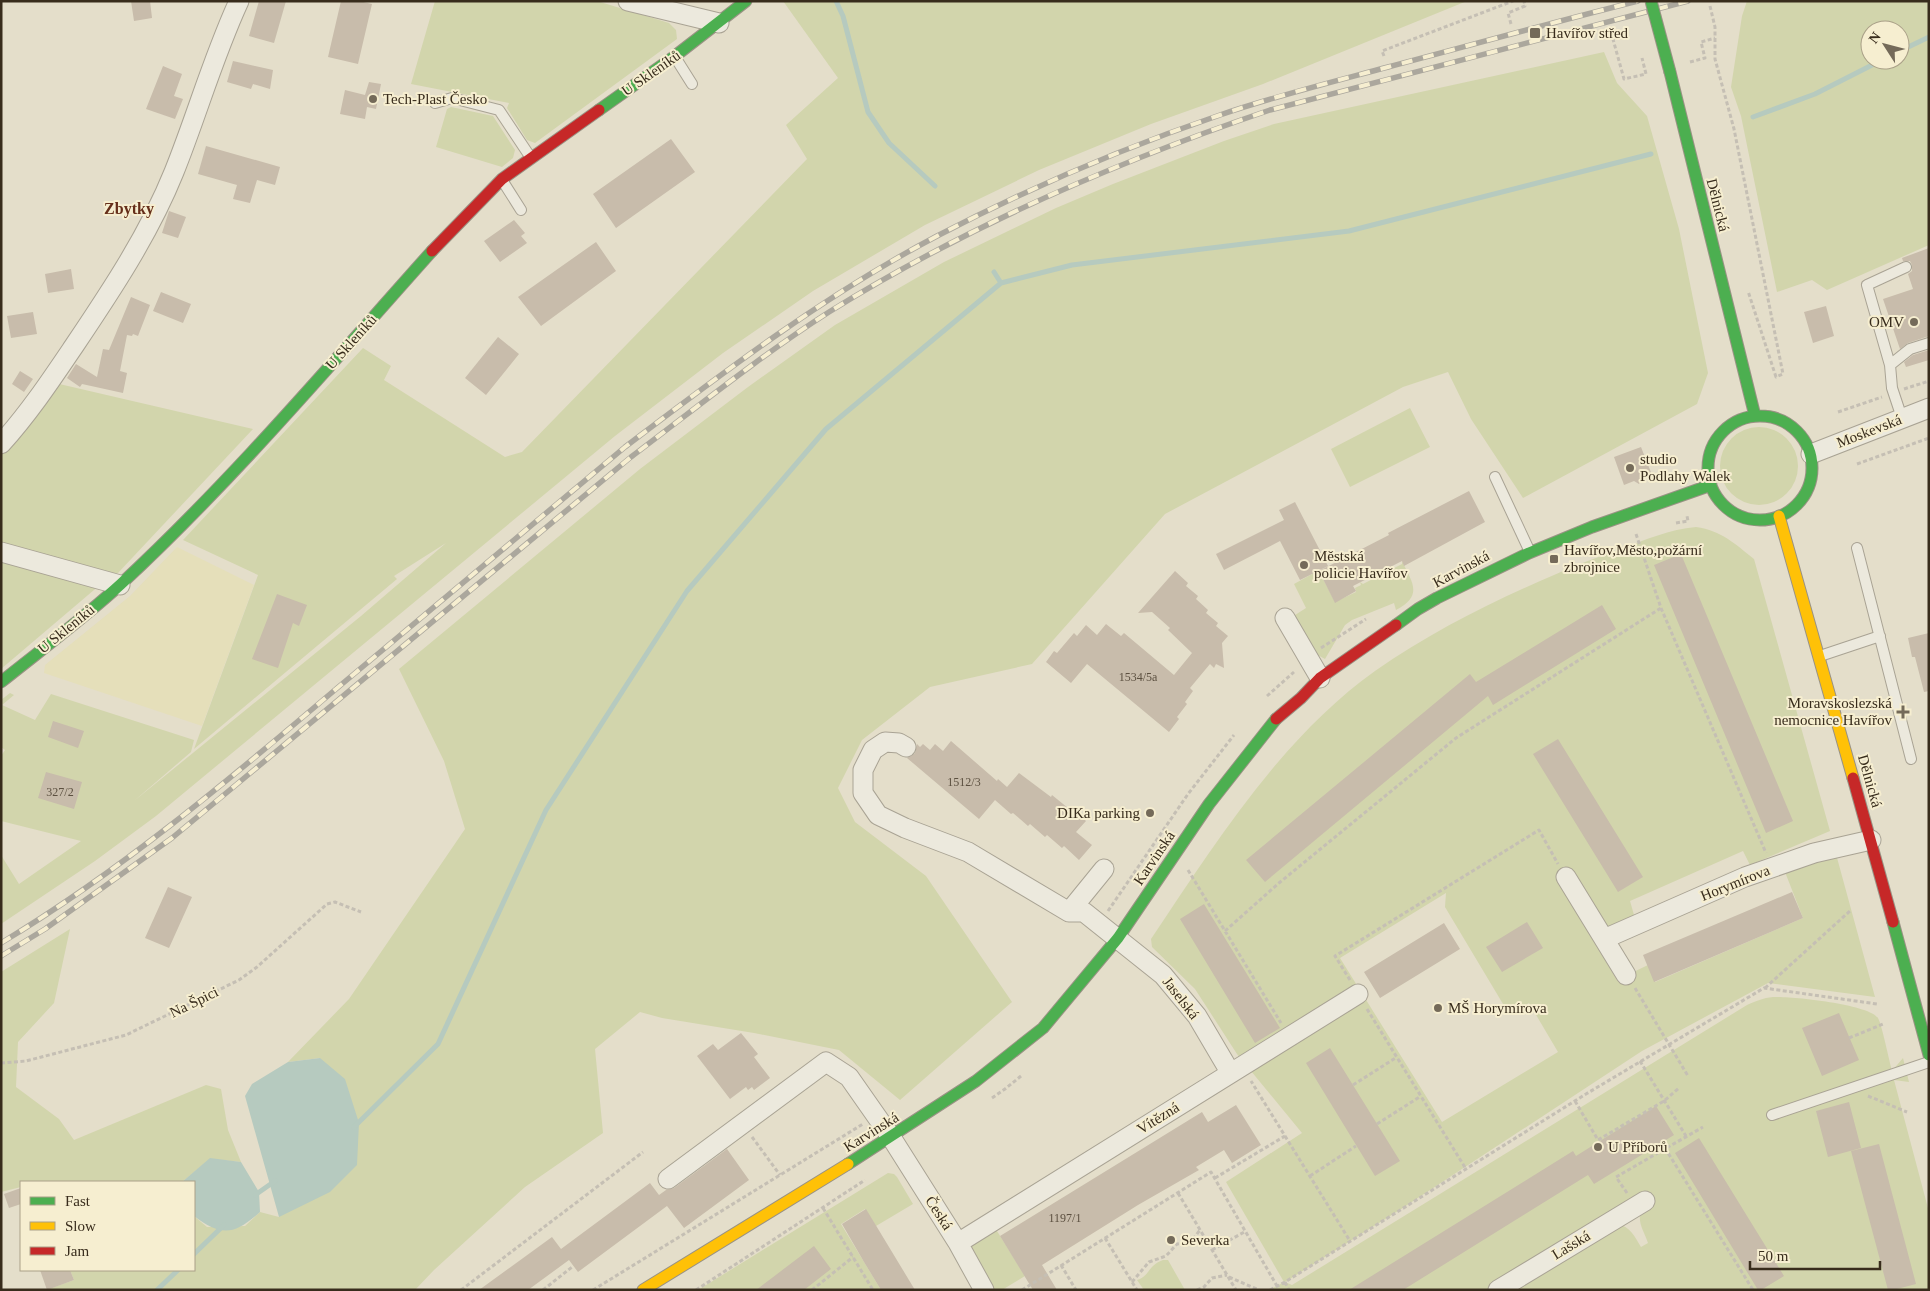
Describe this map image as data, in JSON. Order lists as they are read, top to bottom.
{
  "streets": {
    "street": [
      "U Skleníků",
      "Dělnická",
      "Moskevská",
      "Karvinská",
      "Horymírova",
      "Jaselská",
      "Vítězná",
      "Česká",
      "Lašská"
    ],
    "path": ["Na Špici"]
  },
  "crossings": [
    ["Dělnická", "Moskevská"],
    ["Dělnická", "Karvinská"],
    ["Dělnická", "Horymírova"],
    ["Moskevská", "Karvinská"],
    ["Karvinská", "Jaselská"],
    ["Karvinská", "Česká"],
    ["Jaselská", "Vítězná"],
    ["Vítězná", "Česká"]
  ],
  "districts": ["Zbytky"],
  "places": {
    "transit": ["Havířov střed", "Havířov,Město,požární zbrojnice"],
    "other": [
      "Tech-Plast Česko",
      "OMV",
      "studio Podlahy Walek",
      "Městská policie Havířov",
      "DIKa parking",
      "MŠ Horymírova",
      "U Příborů",
      "Severka"
    ],
    "health": ["Moravskoslezská nemocnice Havířov"]
  },
  "house_numbers": [
    "1534/5a",
    "1512/3",
    "327/2",
    "1197/1"
  ],
  "legend": ["Fast", "Slow", "Jam"],
  "scale_bar": "50 m",
  "north": "top left"
}
